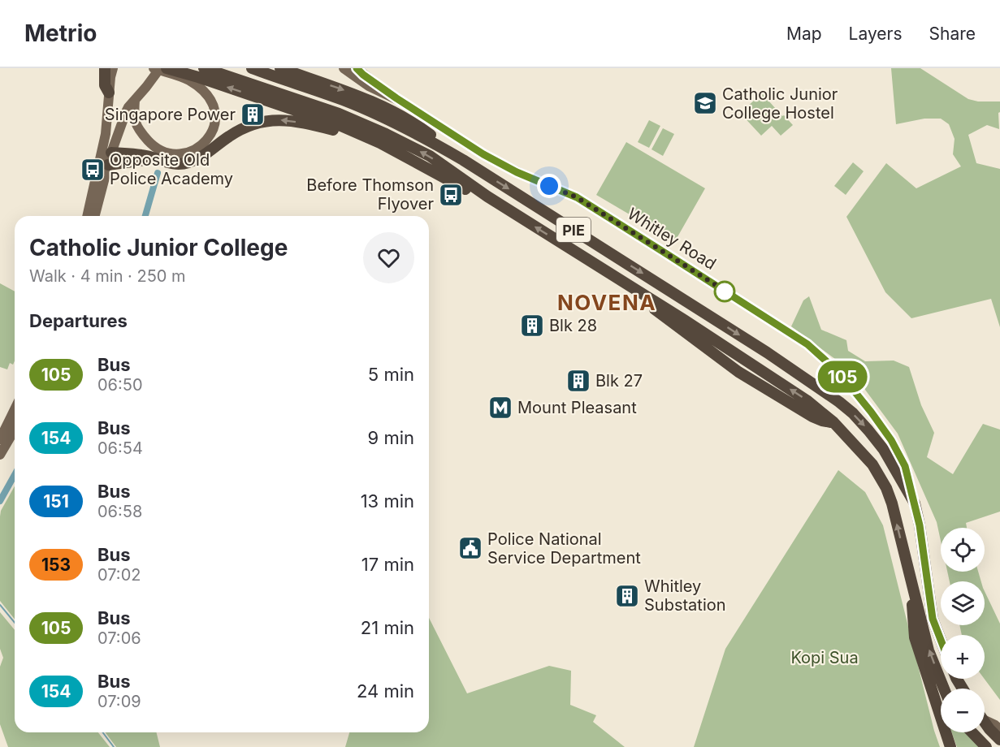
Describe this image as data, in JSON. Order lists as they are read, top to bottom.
{
  "streets": {
    "highway": ["PIE"],
    "main road": ["Whitley Road"]
  },
  "crossings": [
    ["PIE", "Whitley Road"]
  ],
  "districts": ["NOVENA"],
  "parks": ["Kopi Sua"],
  "places": {
    "school or university": ["Catholic Junior College Hostel"],
    "building": [
      "Singapore Power",
      "Blk 28",
      "Blk 27",
      "Whitley Substation"
    ],
    "bus stop": ["Opposite Old Police Academy", "Before Thomson Flyover"],
    "metro station": ["Mount Pleasant"],
    "public building": ["Police National Service Department"]
  },
  "lines": ["bus line 105"],
  "page": {
    "header": "Metrio",
    "nav": ["Map", "Layers", "Share"],
    "on_map": "105",
    "heading": [
      ["Catholic Junior College", "Walk · 4 min · 250 m"],
      "Departures"
    ],
    "list": [
      {
        "mark": "105",
        "name": "Bus",
        "note": "06:50",
        "value": "5 min"
      },
      {
        "mark": "154",
        "name": "Bus",
        "note": "06:54",
        "value": "9 min"
      },
      {
        "mark": "151",
        "name": "Bus",
        "note": "06:58",
        "value": "13 min"
      },
      {
        "mark": "153",
        "name": "Bus",
        "note": "07:02",
        "value": "17 min"
      },
      {
        "mark": "105",
        "name": "Bus",
        "note": "07:06",
        "value": "21 min"
      },
      {
        "mark": "154",
        "name": "Bus",
        "note": "07:09",
        "value": "24 min"
      }
    ],
    "map_buttons": ["+", "−"]
  }
}
